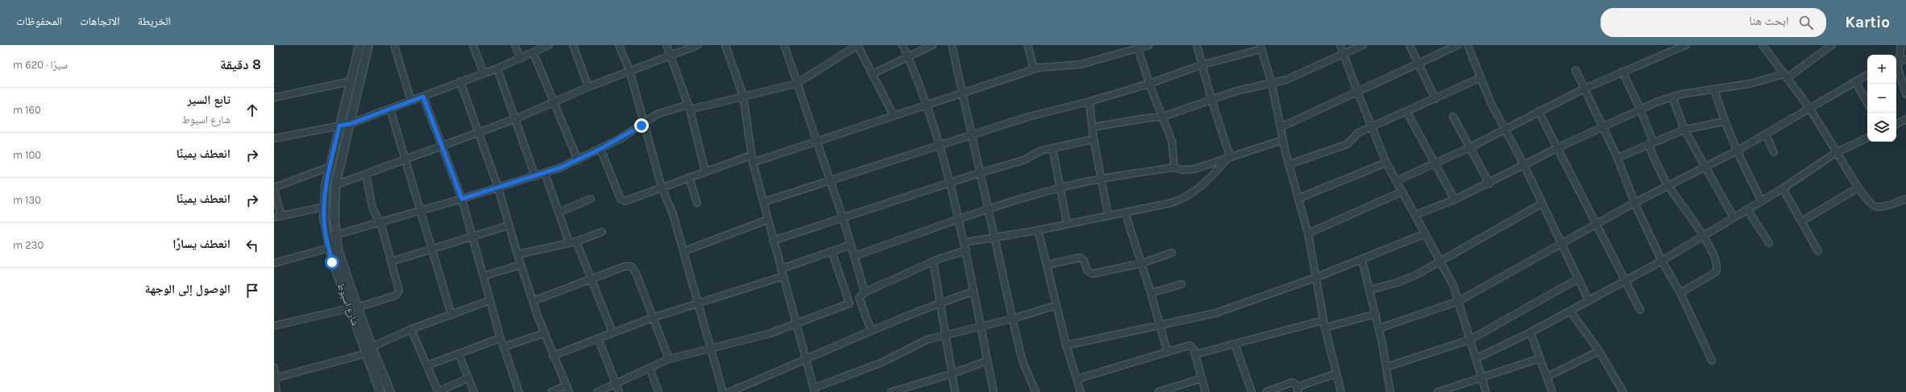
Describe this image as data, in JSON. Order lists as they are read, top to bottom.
{
  "streets": {
    "street": ["شارع اسيوط"]
  },
  "page": {
    "header": "Kartio",
    "search": "ابحث هنا",
    "nav": ["الخريطة", "الاتجاهات", "المحفوظات"],
    "heading": ["8 دقيقة", "سيرًا · 620 m"],
    "map_buttons": ["+", "−"],
    "list": [
      ["تابع السير", "شارع اسيوط", "160 m"],
      ["انعطف يمينًا", "100 m"],
      ["انعطف يمينًا", "130 m"],
      ["انعطف يسارًا", "230 m"],
      "الوصول إلى الوجهة"
    ]
  }
}
